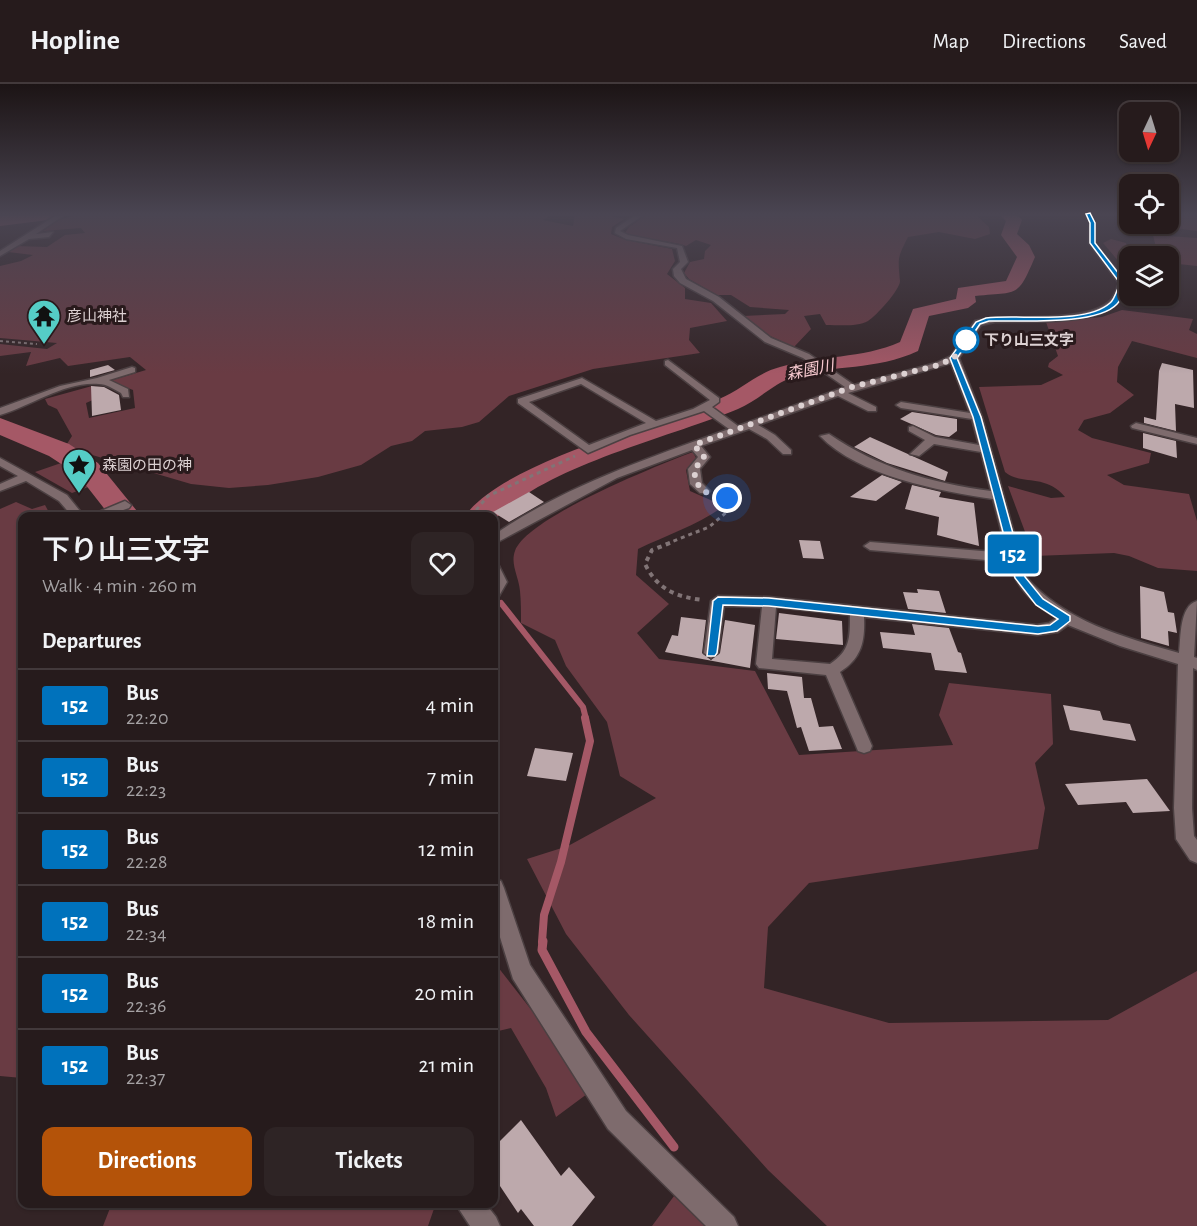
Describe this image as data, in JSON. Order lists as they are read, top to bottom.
{
  "water": ["森園川"],
  "places": {
    "other": ["下り山三文字"],
    "temple": ["彦山神社"],
    "place": ["森園の田の神"]
  },
  "lines": ["bus line 152"],
  "north": "bottom",
  "page": {
    "header": "Hopline",
    "nav": ["Map", "Directions", "Saved"],
    "on_map": "152",
    "heading": [
      ["下り山三文字", "Walk · 4 min · 260 m"],
      "Departures"
    ],
    "list": [
      {
        "mark": "152",
        "name": "Bus",
        "note": "22:20",
        "value": "4 min"
      },
      {
        "mark": "152",
        "name": "Bus",
        "note": "22:23",
        "value": "7 min"
      },
      {
        "mark": "152",
        "name": "Bus",
        "note": "22:28",
        "value": "12 min"
      },
      {
        "mark": "152",
        "name": "Bus",
        "note": "22:34",
        "value": "18 min"
      },
      {
        "mark": "152",
        "name": "Bus",
        "note": "22:36",
        "value": "20 min"
      },
      {
        "mark": "152",
        "name": "Bus",
        "note": "22:37",
        "value": "21 min"
      }
    ],
    "buttons": ["Directions", "Tickets"]
  }
}
